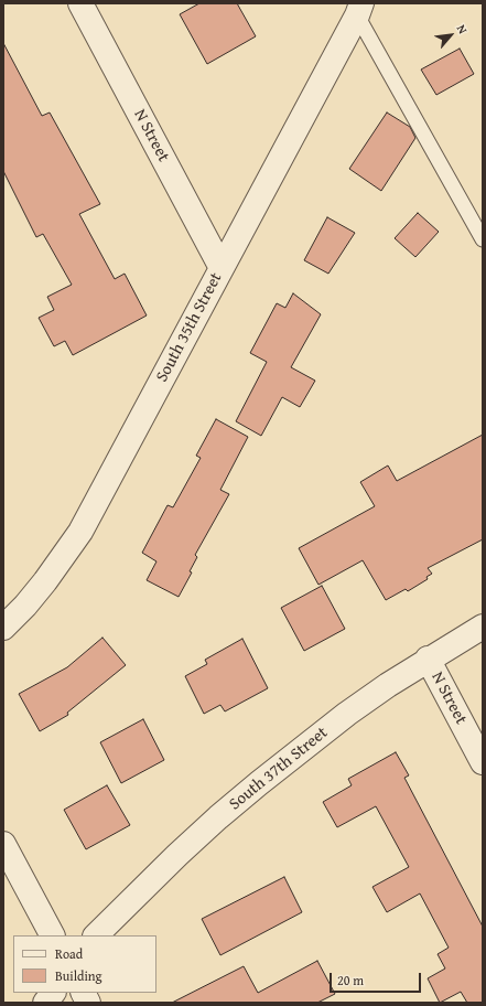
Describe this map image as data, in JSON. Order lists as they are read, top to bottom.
{
  "streets": {
    "street": ["N Street", "South 35th Street", "South 37th Street"]
  },
  "crossings": [
    ["N Street", "South 35th Street"],
    ["N Street", "South 37th Street"]
  ],
  "legend": ["Road", "Building"],
  "scale_bar": "20 m",
  "north": "top right"
}
